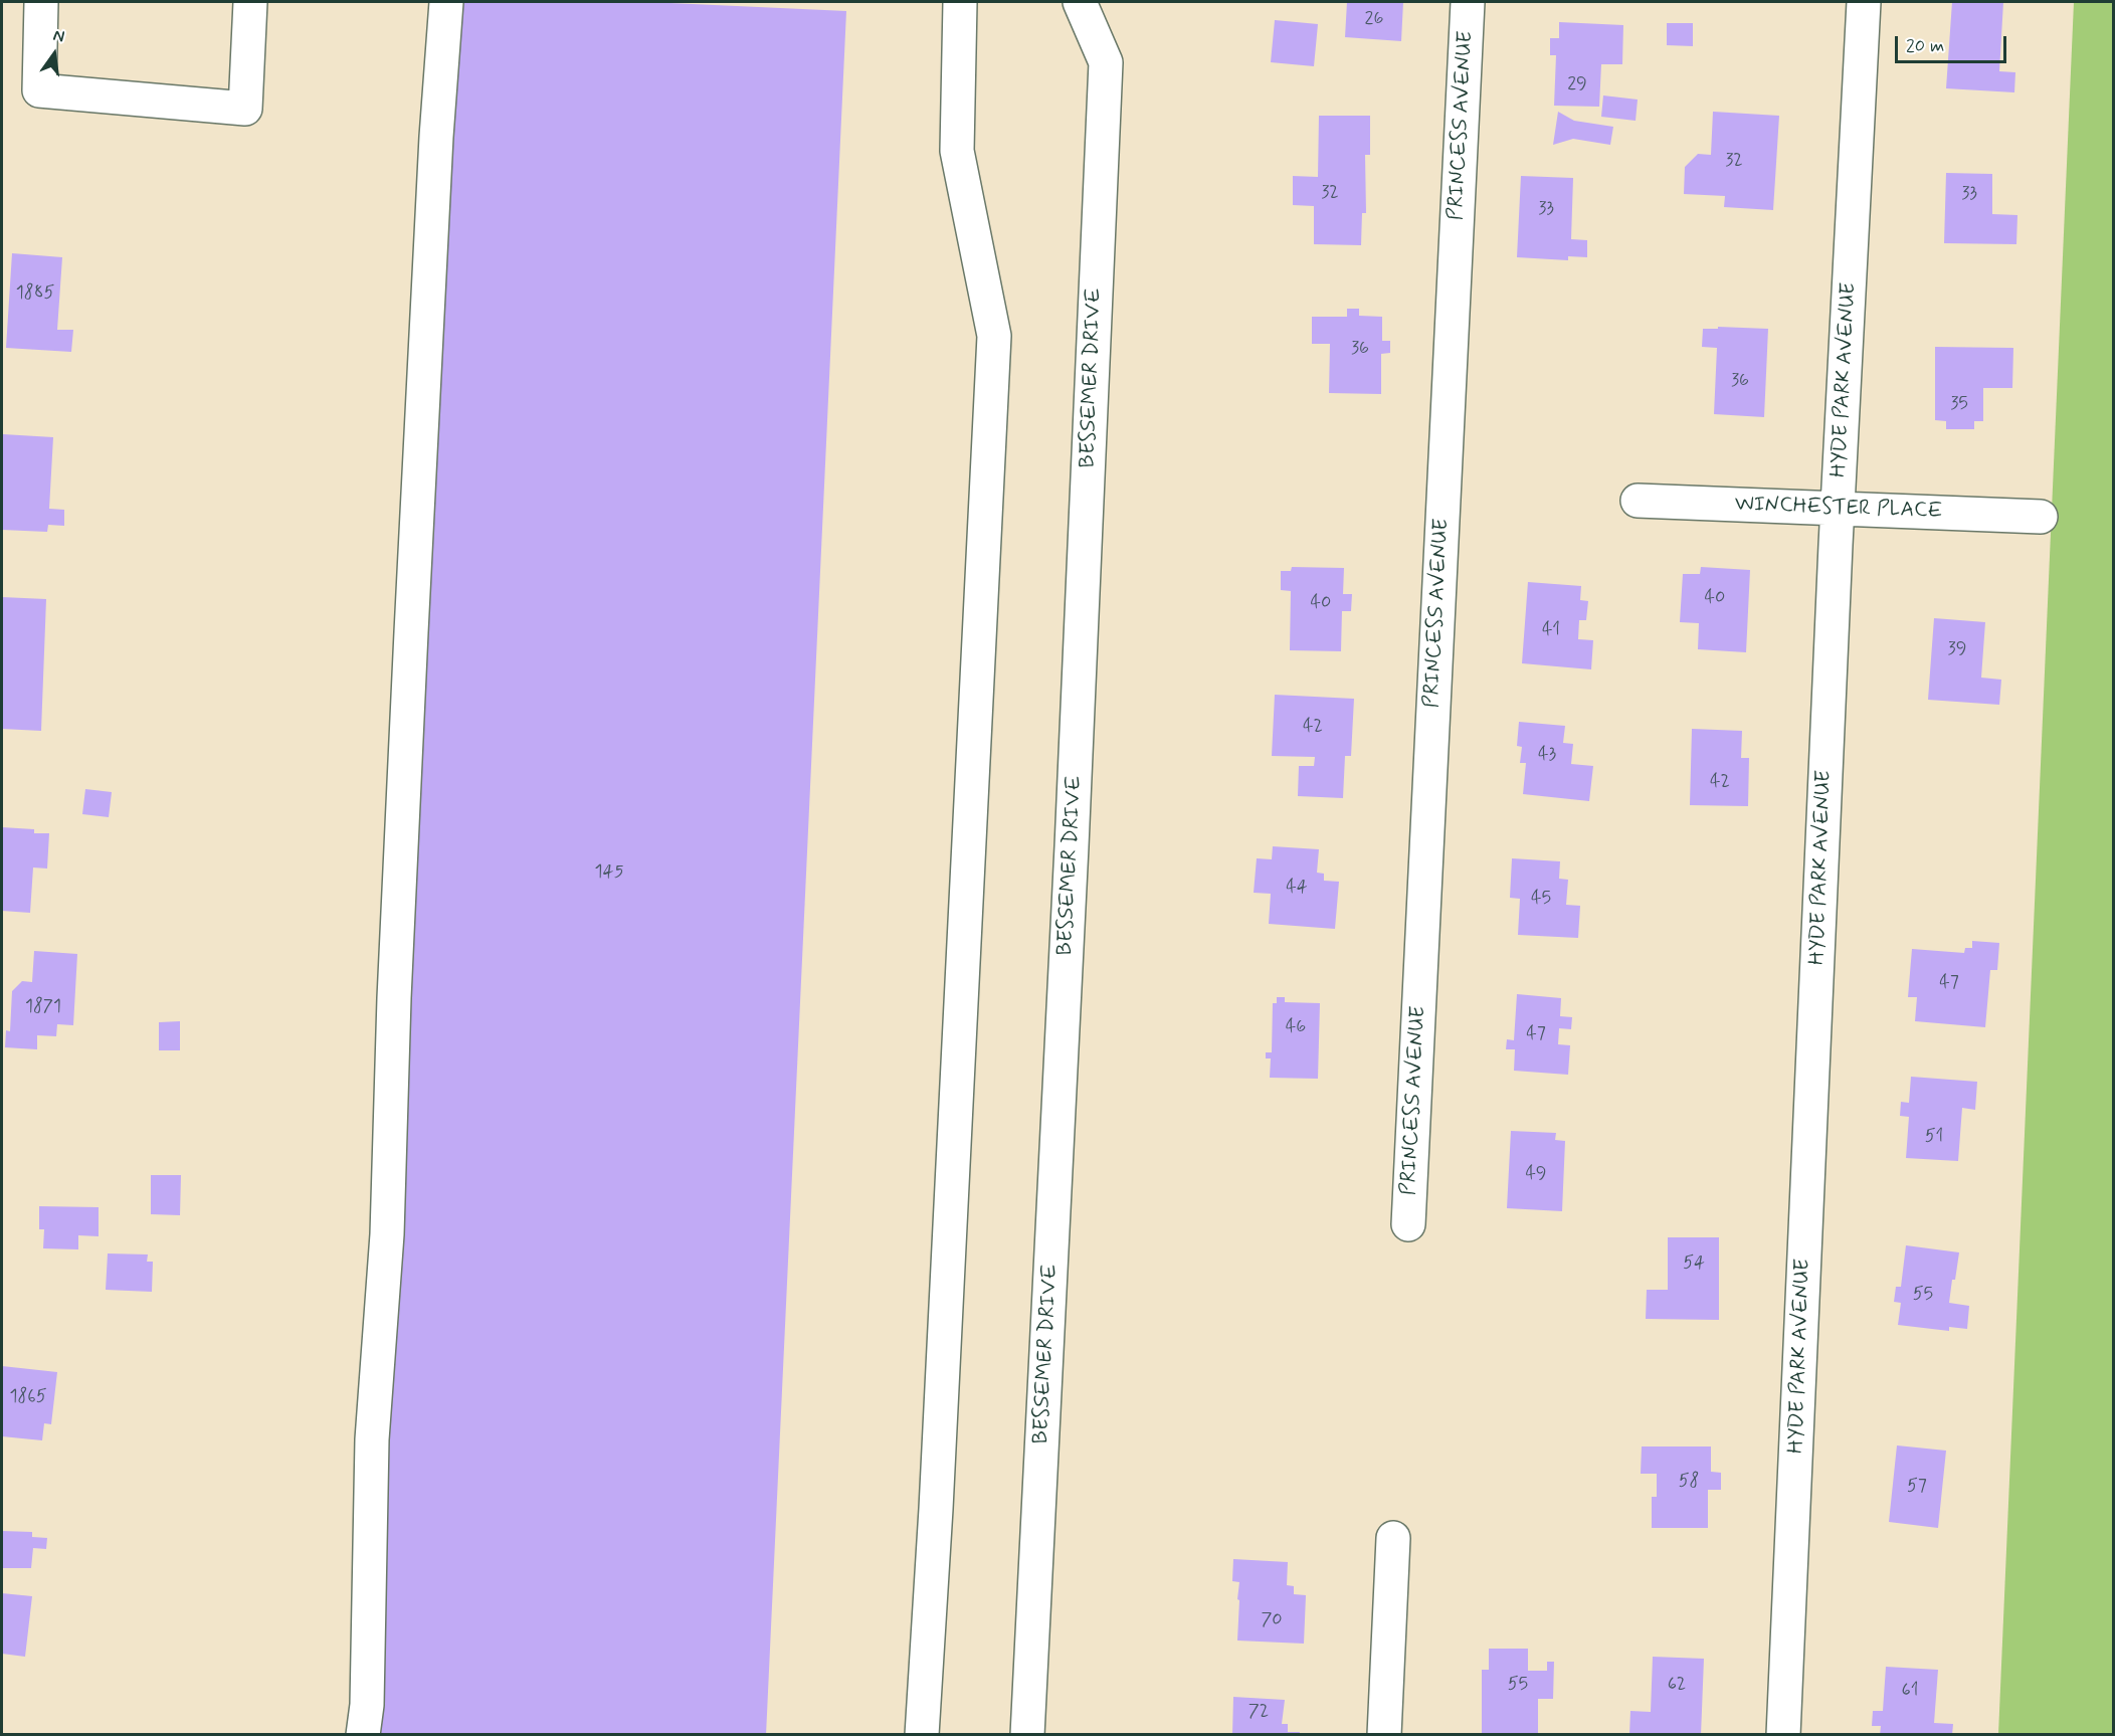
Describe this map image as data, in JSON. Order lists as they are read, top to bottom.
{
  "streets": {
    "street": [
      "PRINCESS AVENUE",
      "BESSEMER DRIVE",
      "HYDE PARK AVENUE",
      "WINCHESTER PLACE"
    ]
  },
  "crossings": [
    ["HYDE PARK AVENUE", "WINCHESTER PLACE"]
  ],
  "house_numbers": [
    "26",
    "29",
    "32",
    "32",
    "33",
    "33",
    "1885",
    "36",
    "36",
    "35",
    "40",
    "40",
    "41",
    "39",
    "42",
    "43",
    "42",
    "145",
    "44",
    "45",
    "47",
    "1871",
    "46",
    "47",
    "51",
    "49",
    "54",
    "55",
    "1865",
    "58",
    "57",
    "70",
    "55",
    "62",
    "61",
    "72"
  ],
  "scale_bar": "20 m",
  "north": "top"
}
